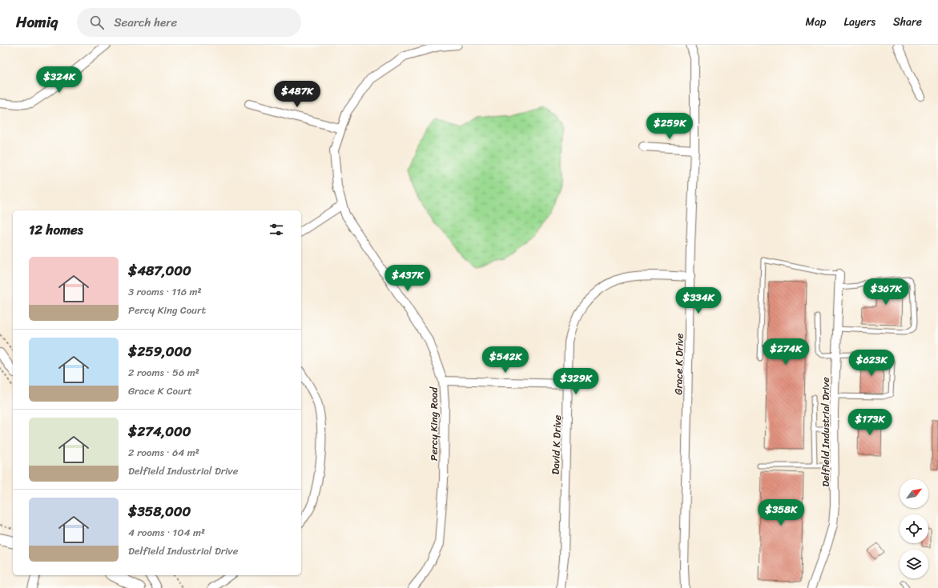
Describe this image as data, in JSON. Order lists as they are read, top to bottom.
{
  "streets": {
    "street": [
      "Grace K Drive",
      "Percy King Road",
      "Delfield Industrial Drive",
      "David K Drive"
    ]
  },
  "crossings": [
    ["Grace K Drive", "David K Drive"]
  ],
  "north": "top right",
  "page": {
    "header": "Homiq",
    "search": "Search here",
    "nav": ["Map", "Layers", "Share"],
    "price": [
      "$324K",
      "$487K",
      "$259K",
      "$437K",
      "$367K",
      "$334K",
      "$274K",
      "$542K",
      "$623K",
      "$329K",
      "$173K",
      "$358K"
    ],
    "heading": "12 homes",
    "list": [
      {
        "name": "$487,000",
        "note": "3 rooms · 116 m² · Percy King Court"
      },
      {
        "name": "$259,000",
        "note": "2 rooms · 56 m² · Grace K Court"
      },
      {
        "name": "$274,000",
        "note": "2 rooms · 64 m² · Delfield Industrial Drive"
      },
      {
        "name": "$358,000",
        "note": "4 rooms · 104 m² · Delfield Industrial Drive"
      }
    ]
  }
}
